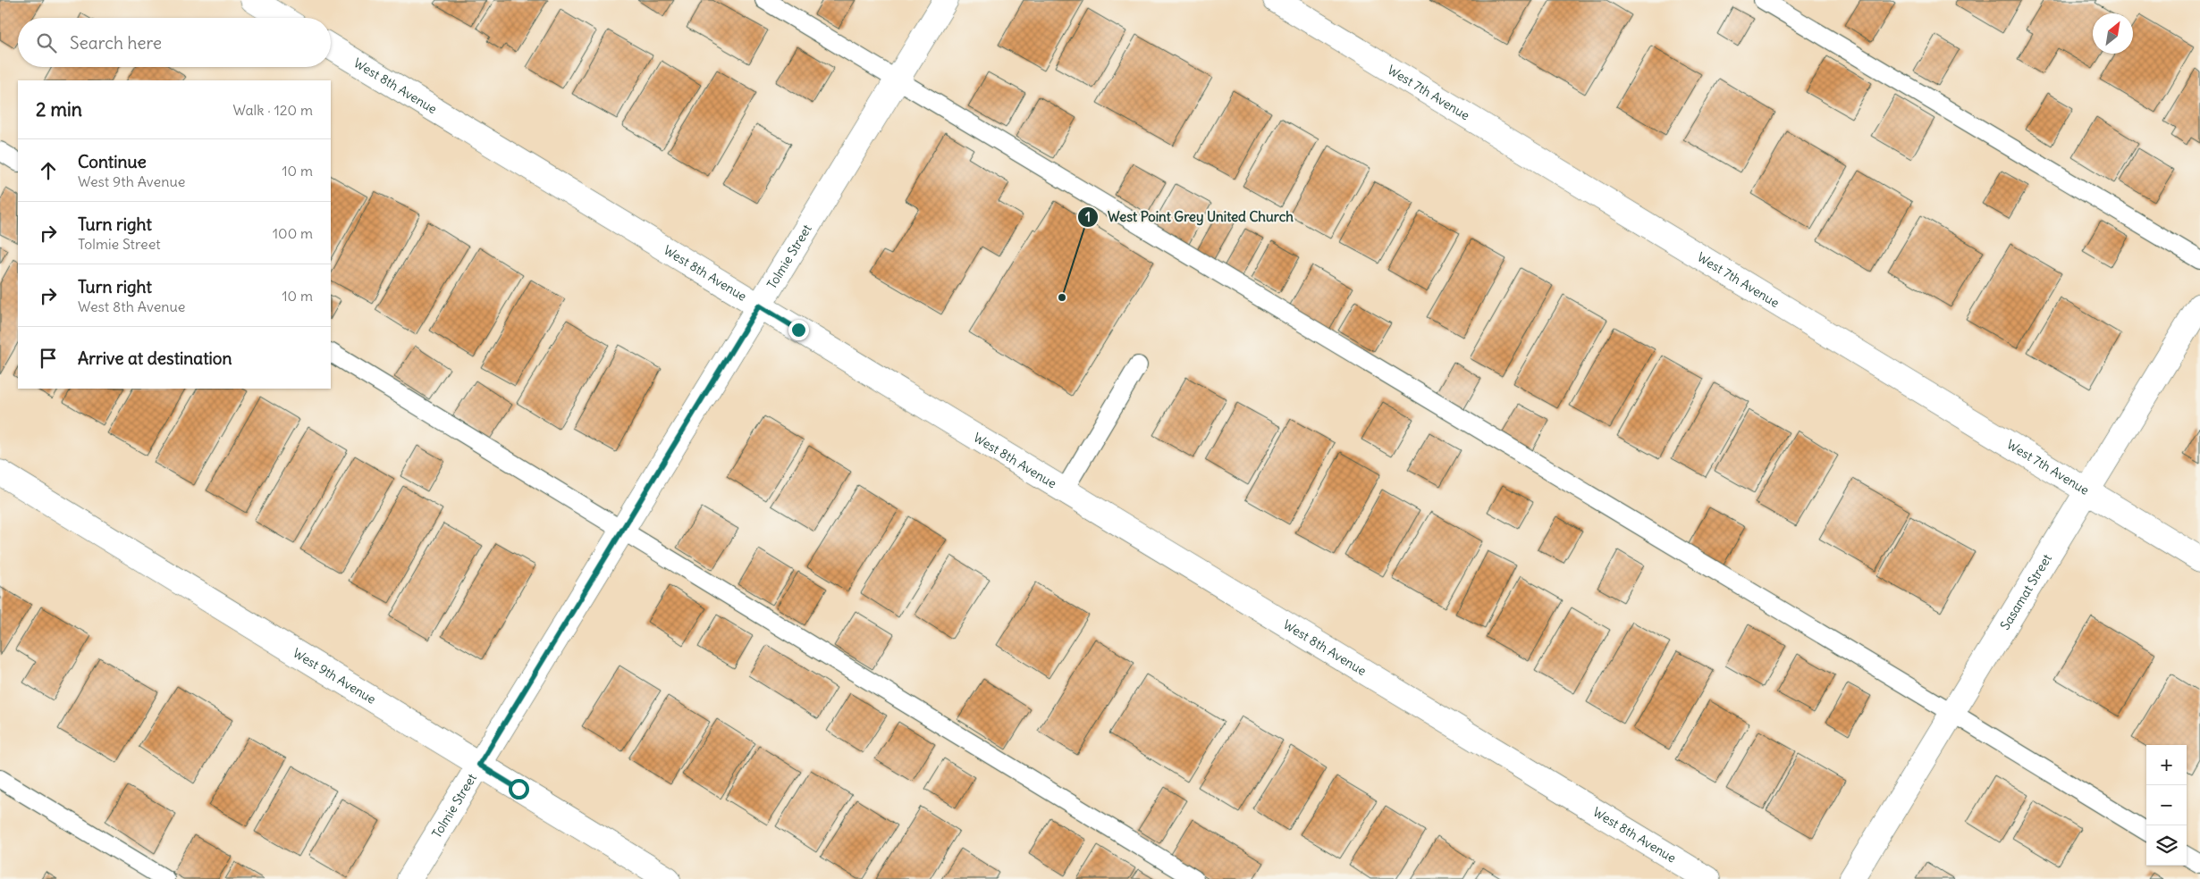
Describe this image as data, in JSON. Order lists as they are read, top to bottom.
{
  "streets": {
    "street": [
      "West 8th Avenue",
      "West 7th Avenue",
      "Tolmie Street",
      "Sasamat Street",
      "West 9th Avenue"
    ]
  },
  "crossings": [
    ["West 8th Avenue", "Tolmie Street"],
    ["West 7th Avenue", "Sasamat Street"],
    ["Tolmie Street", "West 9th Avenue"]
  ],
  "places": ["West Point Grey United Church"],
  "north": "top right",
  "page": {
    "search": "Search here",
    "heading": ["2 min", "Walk · 120 m"],
    "list": [
      ["Continue", "West 9th Avenue", "10 m"],
      ["Turn right", "Tolmie Street", "100 m"],
      ["Turn right", "West 8th Avenue", "10 m"],
      "Arrive at destination"
    ],
    "map_buttons": ["+", "−"]
  }
}
